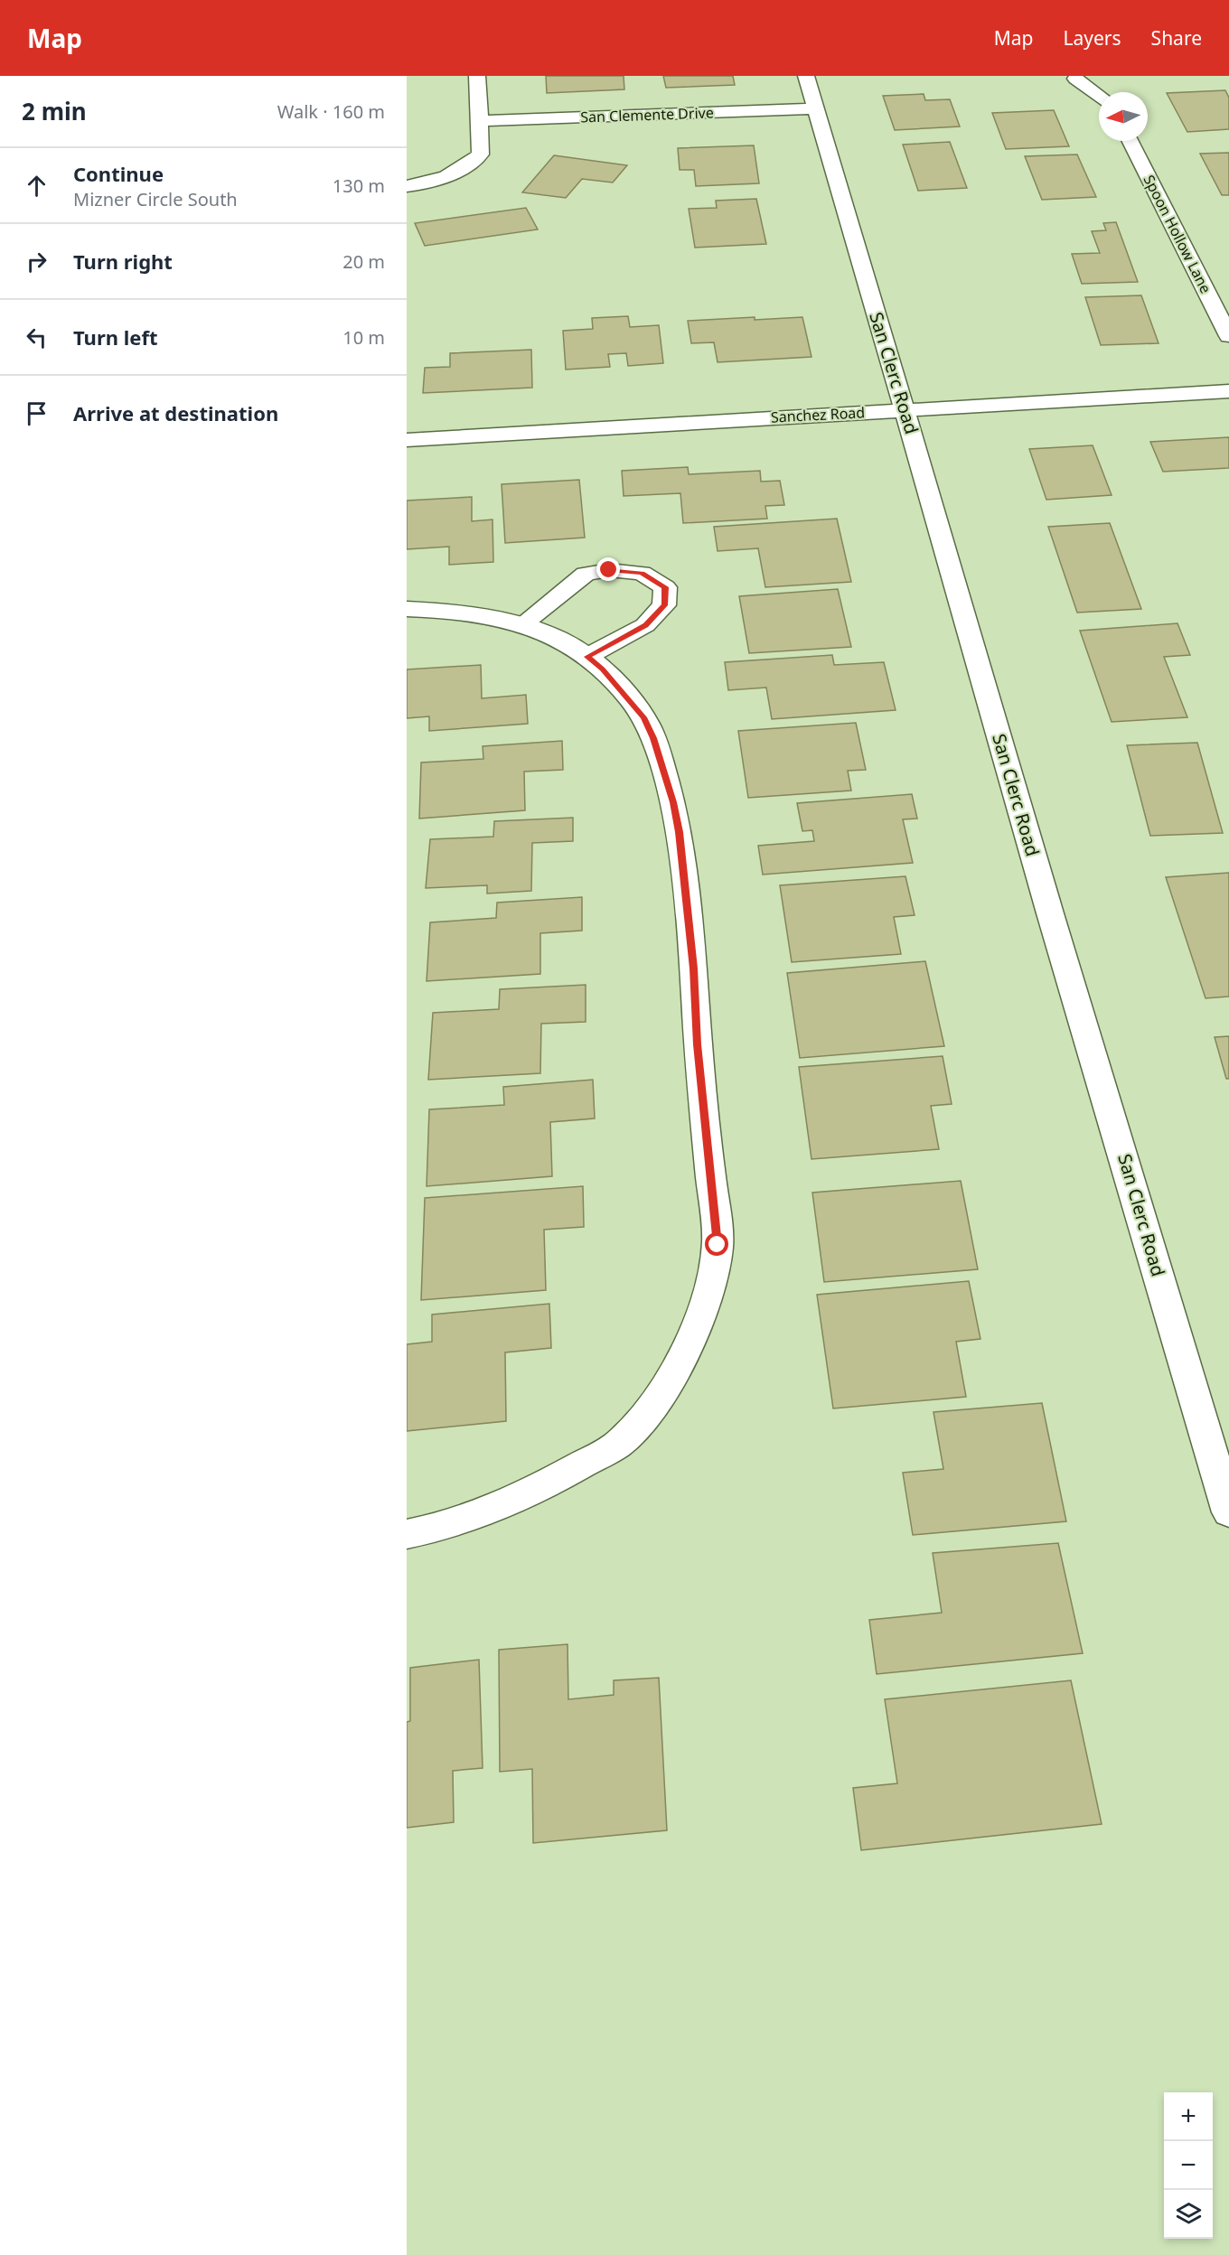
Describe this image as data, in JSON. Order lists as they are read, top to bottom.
{
  "streets": {
    "street": [
      "San Clemente Drive",
      "Spoon Hollow Lane",
      "San Clerc Road",
      "Sanchez Road"
    ]
  },
  "crossings": [
    ["San Clemente Drive", "San Clerc Road"],
    ["San Clerc Road", "Sanchez Road"]
  ],
  "north": "left",
  "page": {
    "header": "Map",
    "nav": ["Map", "Layers", "Share"],
    "heading": ["2 min", "Walk · 160 m"],
    "list": [
      ["Continue", "Mizner Circle South", "130 m"],
      ["Turn right", "20 m"],
      ["Turn left", "10 m"],
      "Arrive at destination"
    ],
    "map_buttons": ["+", "−"]
  }
}
